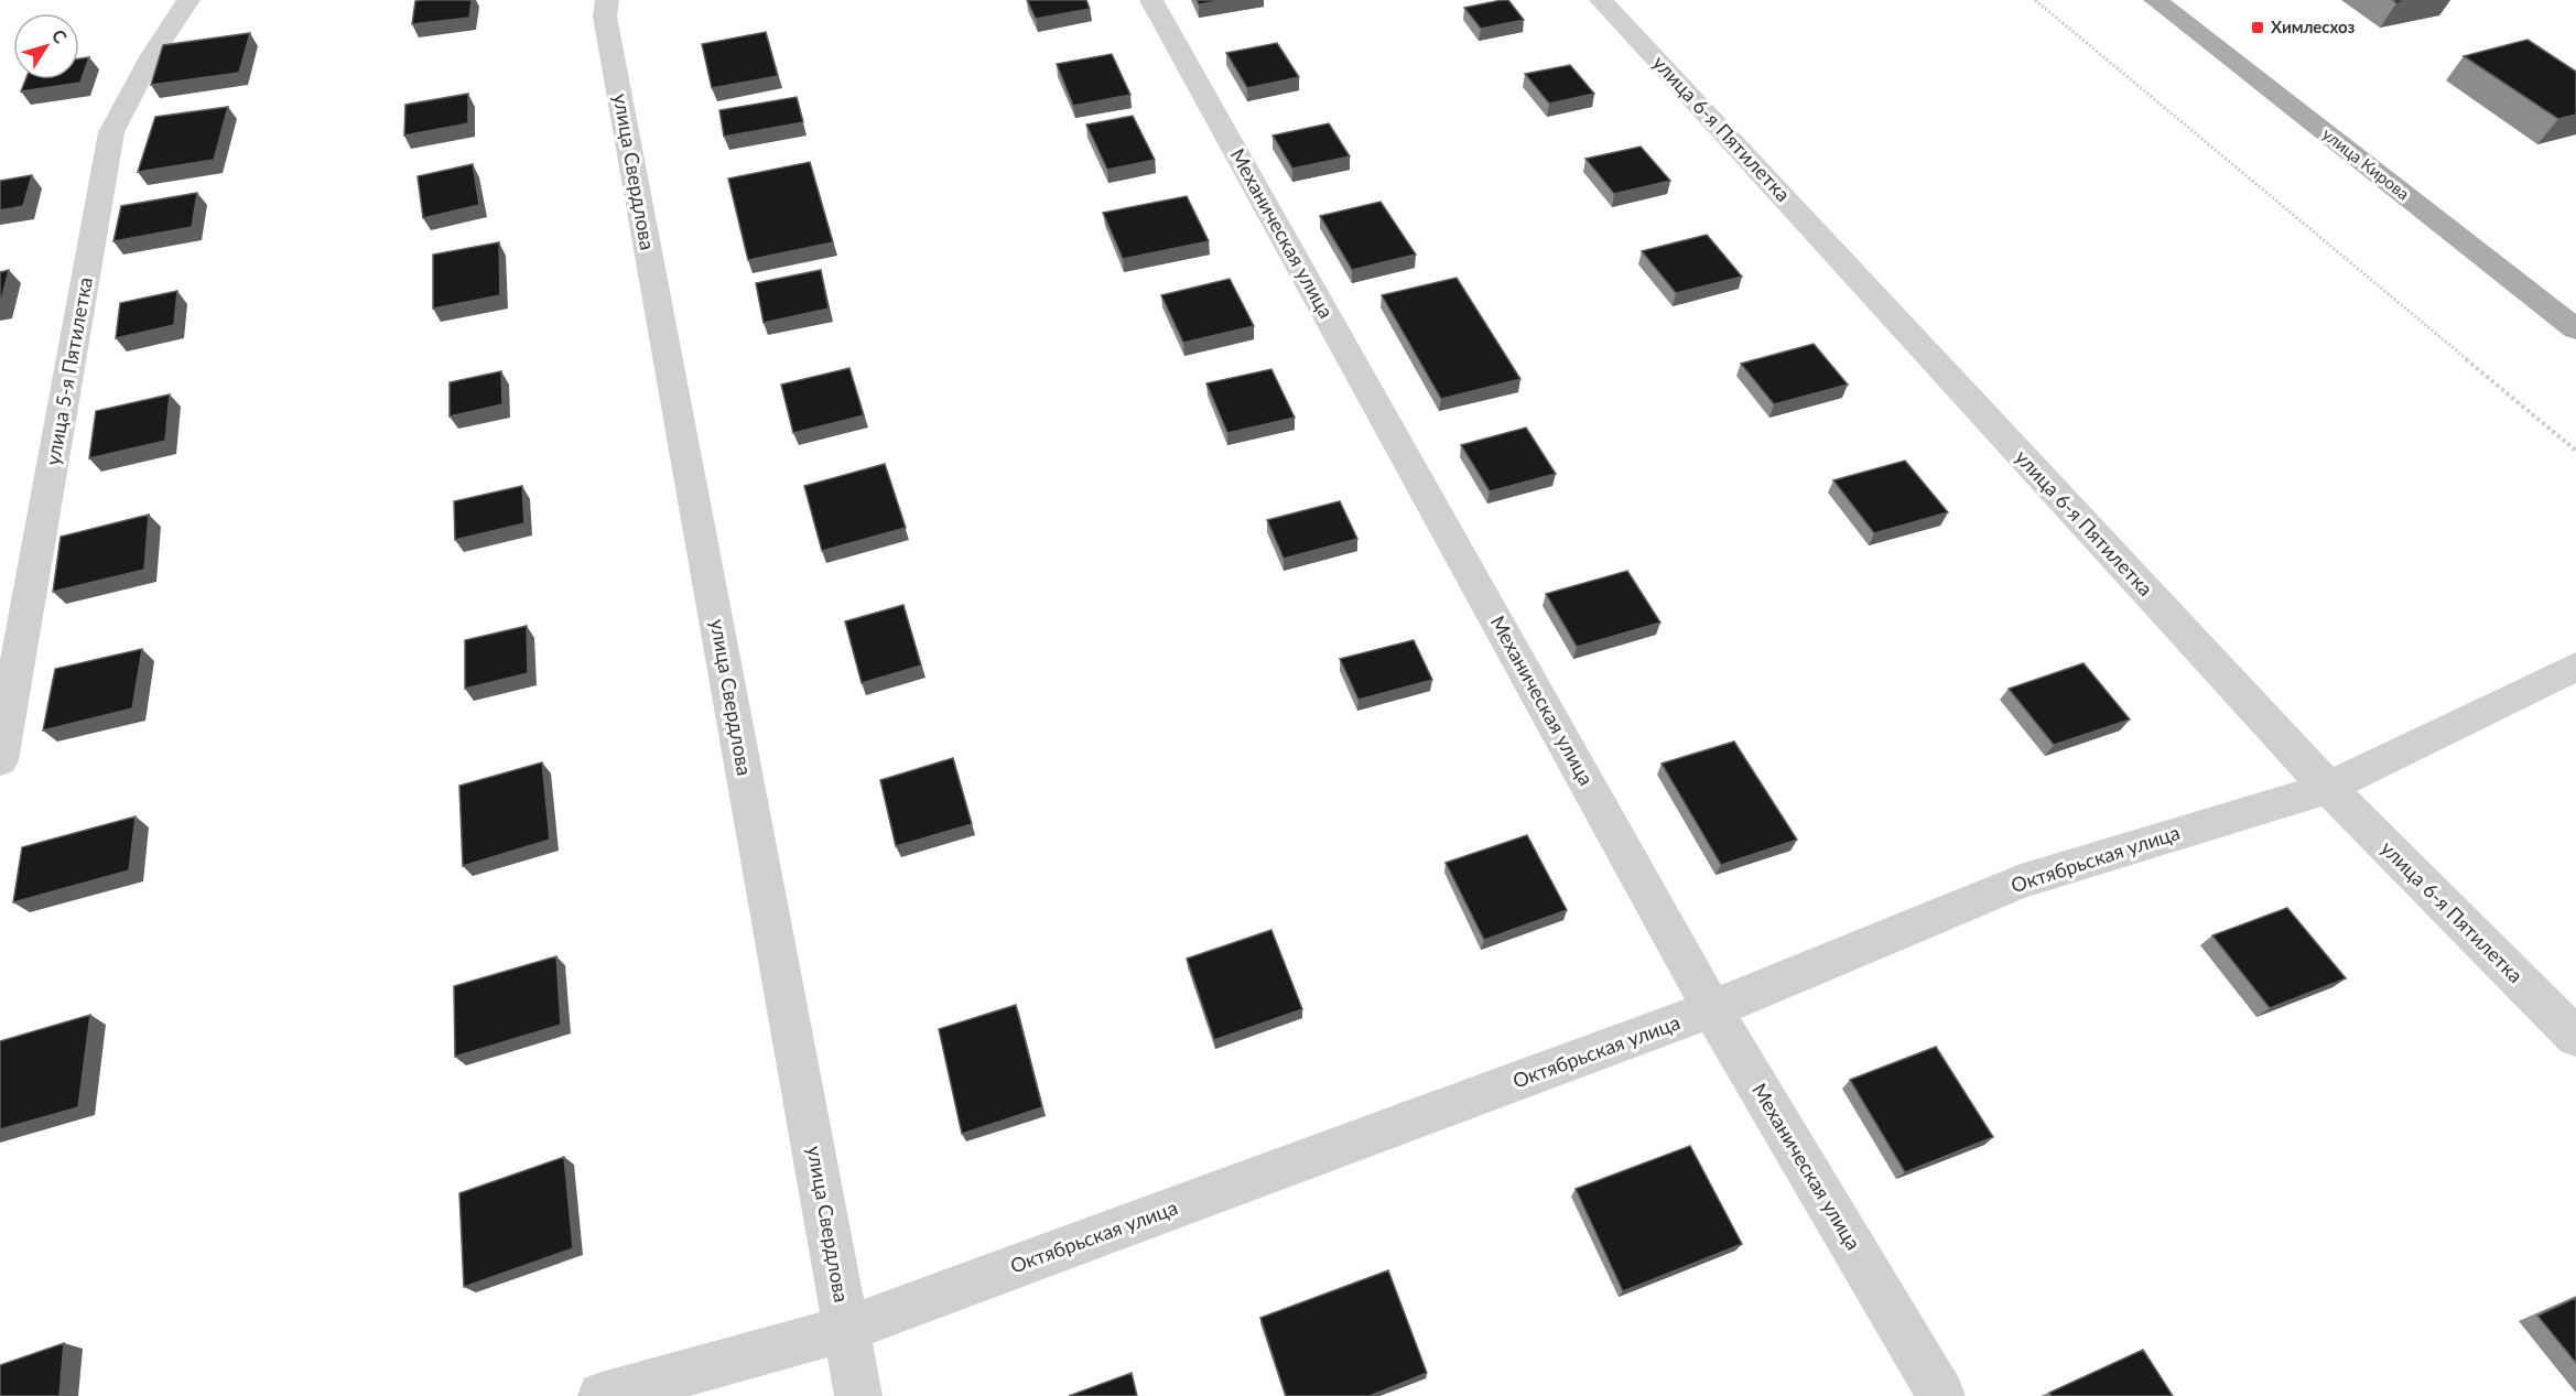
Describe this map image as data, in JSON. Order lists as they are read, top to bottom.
{
  "streets": {
    "main road": ["улица Кирова"],
    "street": [
      "улица 6-я Пятилетка",
      "улица Свердлова",
      "Механическая улица",
      "улица 5-я Пятилетка",
      "Октябрьская улица"
    ]
  },
  "crossings": [
    ["улица 6-я Пятилетка", "Октябрьская улица"],
    ["улица Свердлова", "Октябрьская улица"],
    ["Механическая улица", "Октябрьская улица"]
  ],
  "places": {
    "transit": ["Химлесхоз"]
  },
  "north": "top right"
}
